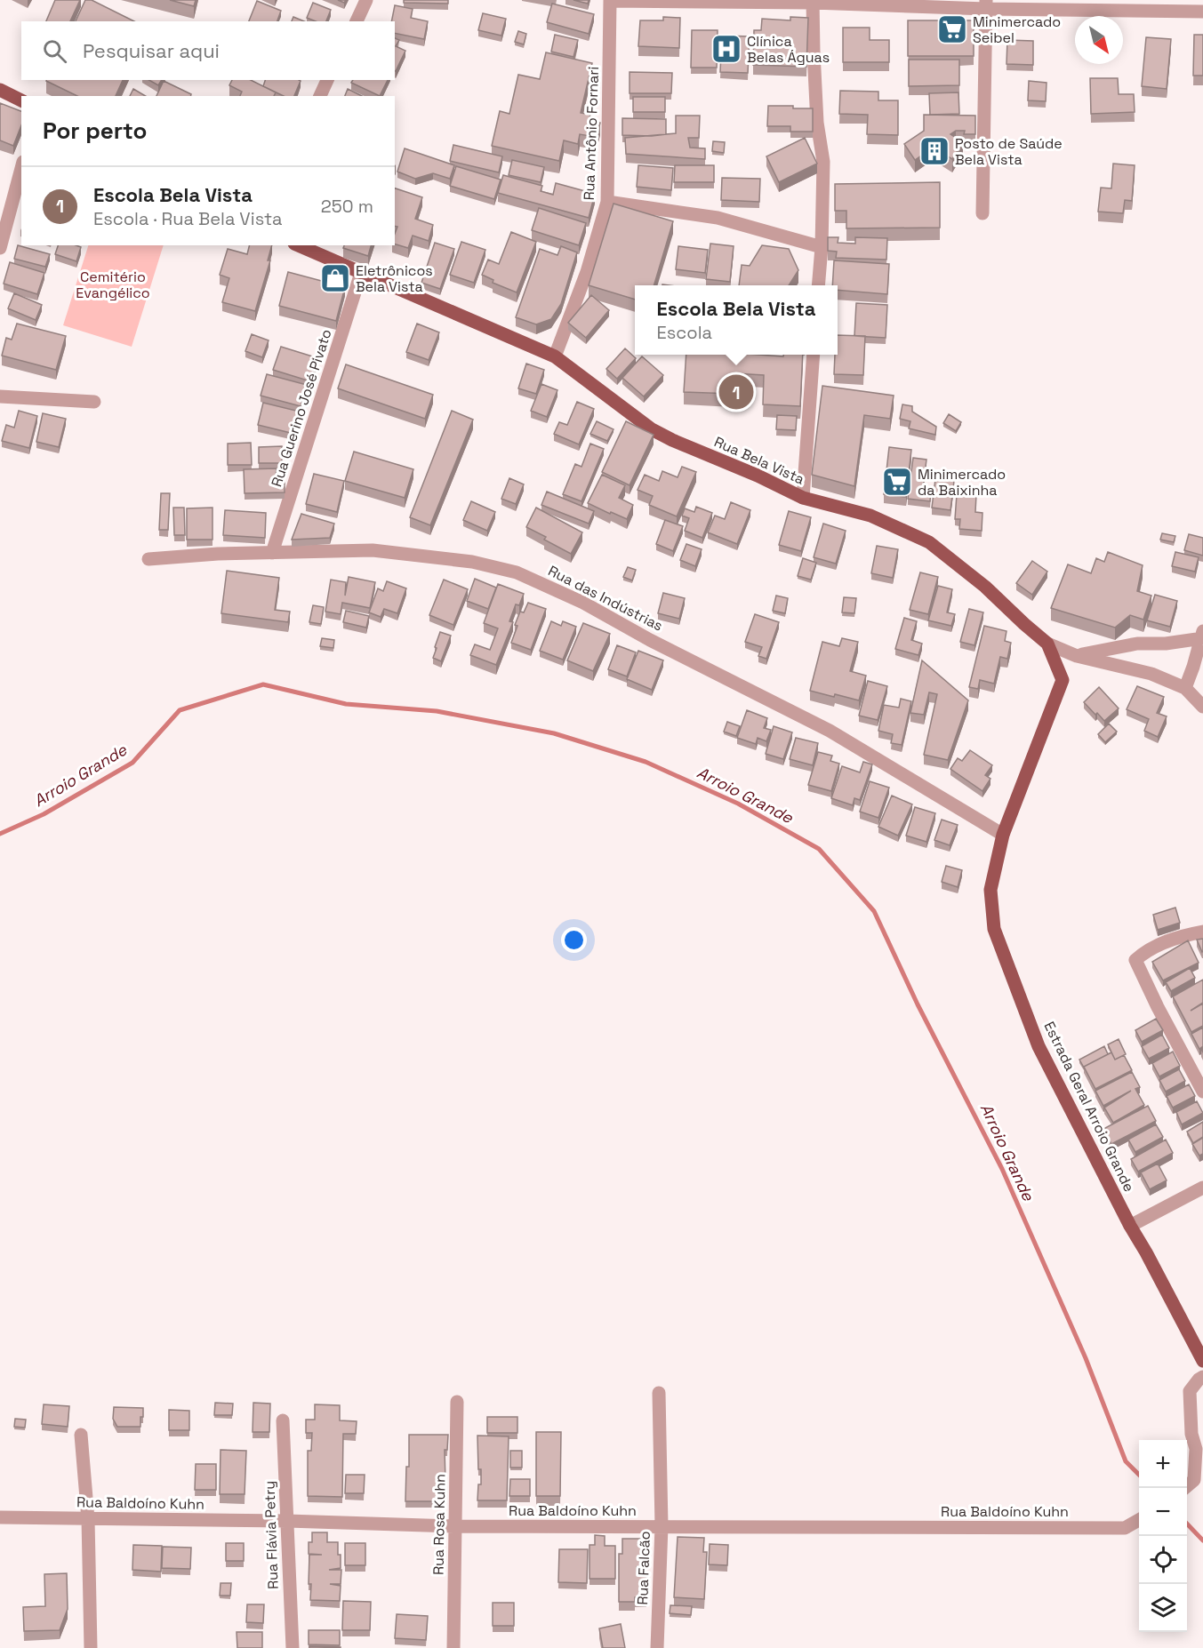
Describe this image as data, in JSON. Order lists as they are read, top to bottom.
{
  "streets": {
    "main road": ["Rua Bela Vista", "Estrada Geral Arroio Grande"],
    "street": [
      "Rua Antônio Fornari",
      "Rua Guerino José Pivato",
      "Rua das Indústrias",
      "Rua Baldoíno Kuhn",
      "Rua Rosa Kuhn",
      "Rua Flávia Petry",
      "Rua Falcão"
    ]
  },
  "crossings": [
    ["Rua Antônio Fornari", "Rua Bela Vista"],
    ["Rua Guerino José Pivato", "Rua Bela Vista"],
    ["Rua Guerino José Pivato", "Rua das Indústrias"],
    ["Rua Bela Vista", "Estrada Geral Arroio Grande"],
    ["Rua das Indústrias", "Estrada Geral Arroio Grande"],
    ["Rua Baldoíno Kuhn", "Rua Rosa Kuhn"],
    ["Rua Baldoíno Kuhn", "Rua Flávia Petry"],
    ["Rua Baldoíno Kuhn", "Rua Falcão"]
  ],
  "water": ["Arroio Grande"],
  "parks": ["Cemitério Evangélico"],
  "places": {
    "supermarket": ["Minimercado Seibel", "Minimercado da Baixinha"],
    "hospital": ["Clínica Belas Águas"],
    "building": ["Posto de Saúde Bela Vista"],
    "shop": ["Eletrônicos Bela Vista"]
  },
  "north": "bottom right",
  "page": {
    "search": "Pesquisar aqui",
    "heading": "Por perto",
    "list": [
      {
        "mark": "1",
        "name": "Escola Bela Vista",
        "note": "Escola · Rua Bela Vista",
        "value": "250 m"
      }
    ],
    "popup": ["Escola Bela Vista", "Escola"],
    "pins": "1",
    "map_buttons": ["+", "−"]
  }
}
